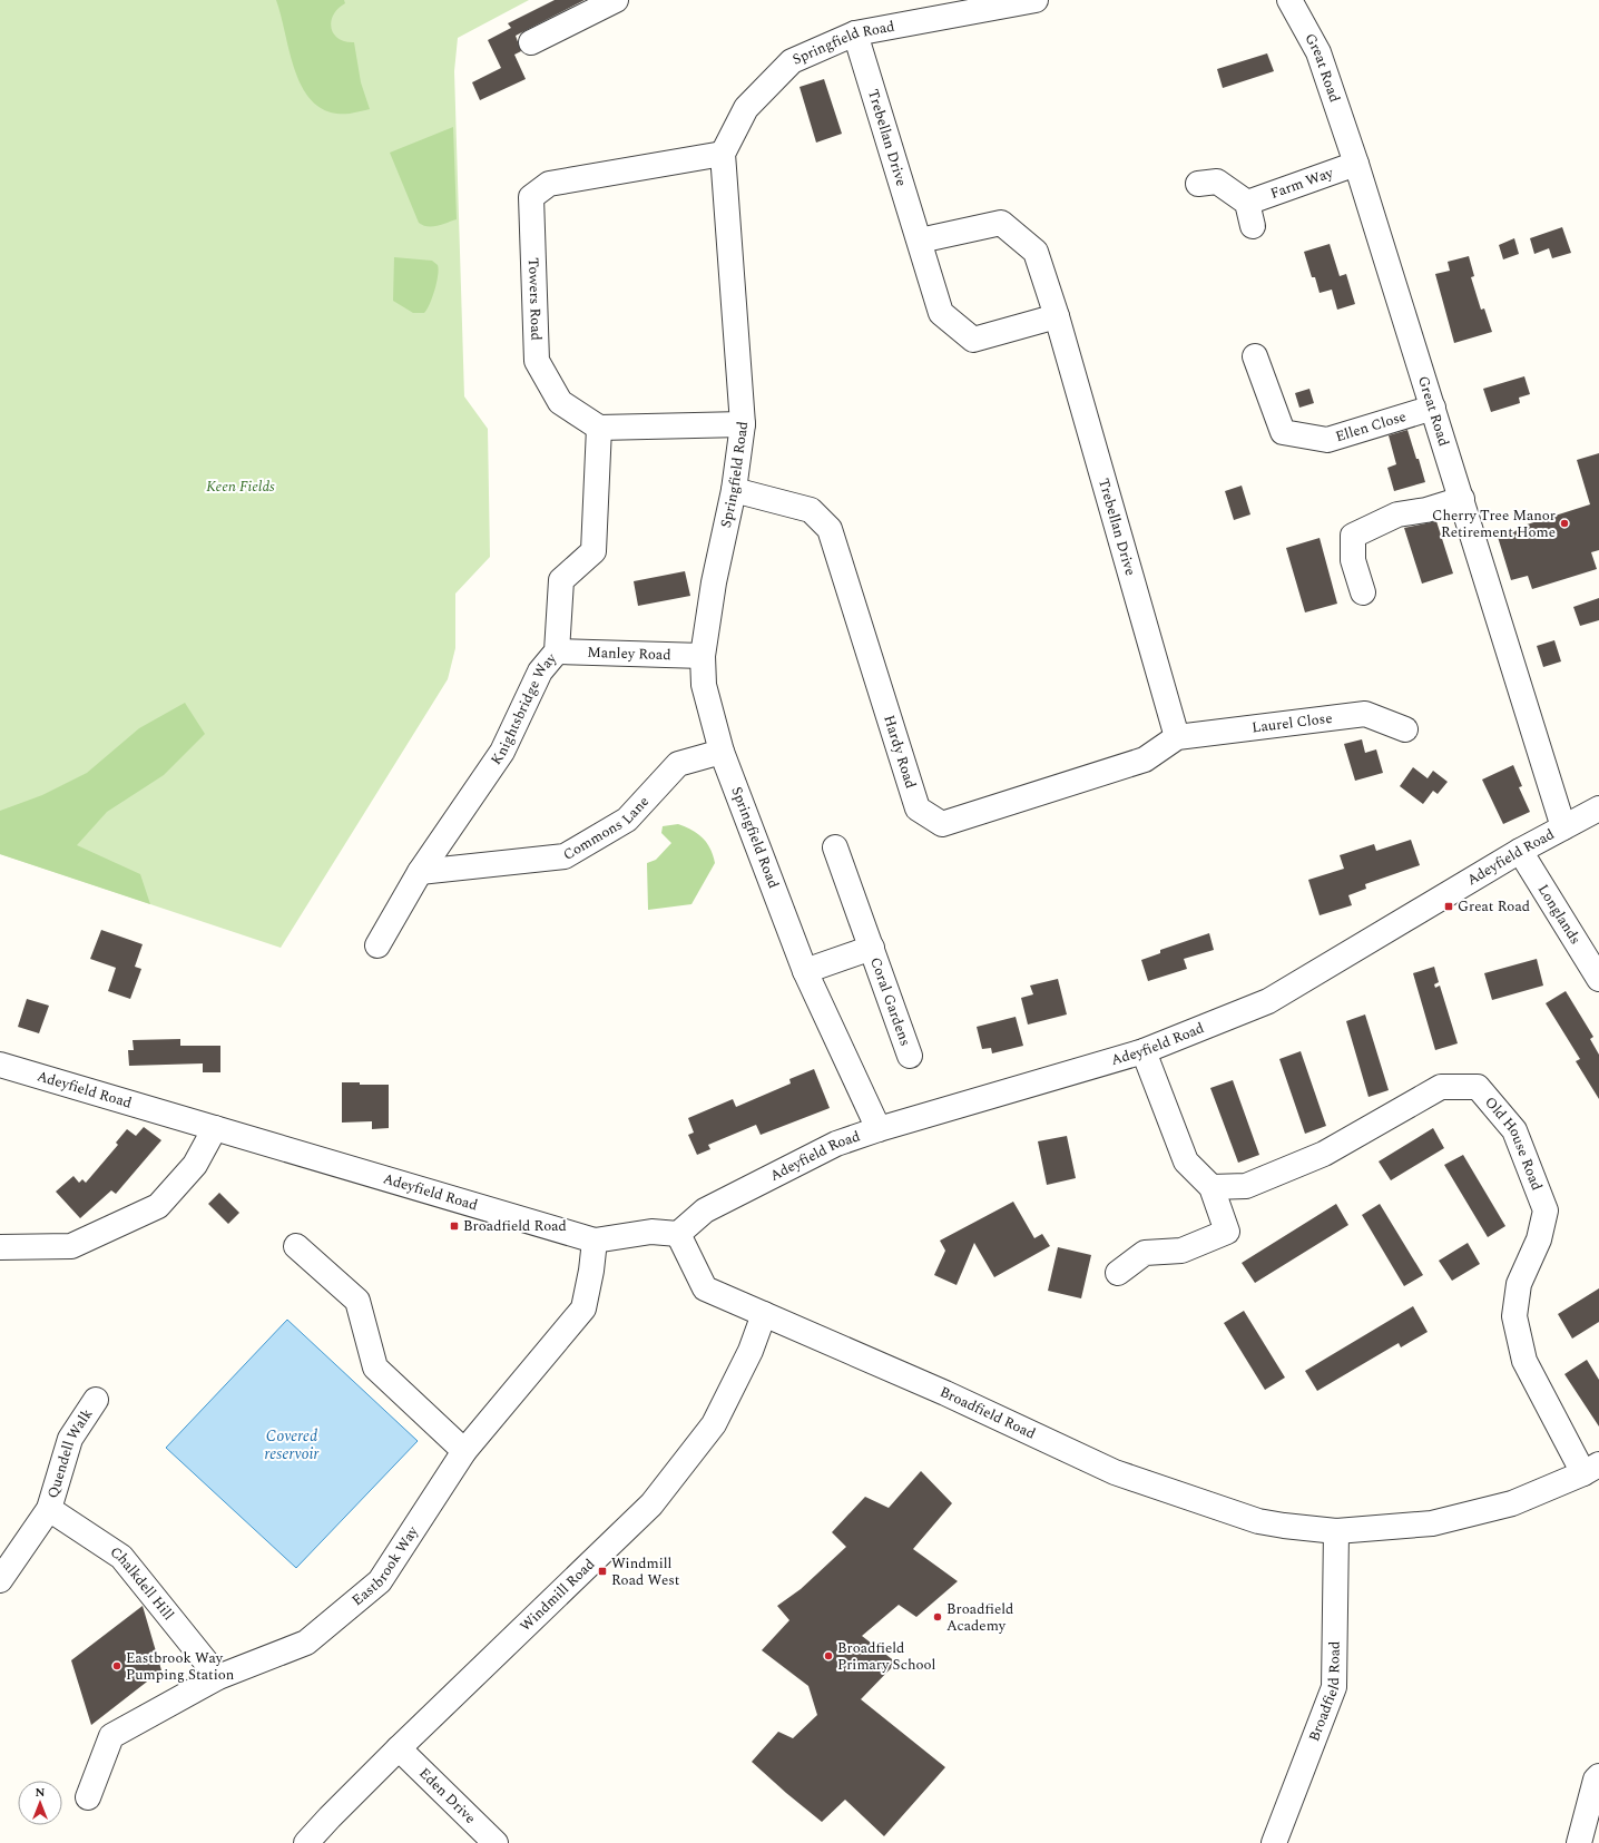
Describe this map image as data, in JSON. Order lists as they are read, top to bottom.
{
  "streets": {
    "street": [
      "Springfield Road",
      "Great Road",
      "Trebellan Drive",
      "Farm Way",
      "Towers Road",
      "Ellen Close",
      "Manley Road",
      "Knightsbridge Way",
      "Laurel Close",
      "Hardy Road",
      "Commons Lane",
      "Adeyfield Road",
      "Longlands",
      "Coral Gardens",
      "Old House Road",
      "Broadfield Road",
      "Quendell Walk",
      "Eastbrook Way",
      "Chalkdell Hill",
      "Windmill Road",
      "Eden Drive"
    ]
  },
  "crossings": [
    ["Springfield Road", "Trebellan Drive"],
    ["Springfield Road", "Towers Road"],
    ["Springfield Road", "Manley Road"],
    ["Springfield Road", "Hardy Road"],
    ["Springfield Road", "Commons Lane"],
    ["Springfield Road", "Adeyfield Road"],
    ["Springfield Road", "Coral Gardens"],
    ["Great Road", "Farm Way"],
    ["Great Road", "Ellen Close"],
    ["Great Road", "Adeyfield Road"],
    ["Trebellan Drive", "Laurel Close"],
    ["Trebellan Drive", "Hardy Road"],
    ["Towers Road", "Knightsbridge Way"],
    ["Manley Road", "Knightsbridge Way"],
    ["Knightsbridge Way", "Commons Lane"],
    ["Laurel Close", "Hardy Road"],
    ["Adeyfield Road", "Longlands"],
    ["Adeyfield Road", "Broadfield Road"],
    ["Adeyfield Road", "Eastbrook Way"],
    ["Old House Road", "Broadfield Road"],
    ["Broadfield Road", "Windmill Road"],
    ["Quendell Walk", "Chalkdell Hill"],
    ["Eastbrook Way", "Chalkdell Hill"],
    ["Windmill Road", "Eden Drive"]
  ],
  "water": ["Covered reservoir"],
  "parks": ["Keen Fields"],
  "places": {
    "other": [
      "Cherry Tree Manor Retirement Home",
      "Broadfield Academy",
      "Broadfield Primary School",
      "Eastbrook Way Pumping Station"
    ],
    "transit": ["Great Road", "Broadfield Road", "Windmill Road West"]
  },
  "north": "top"
}
